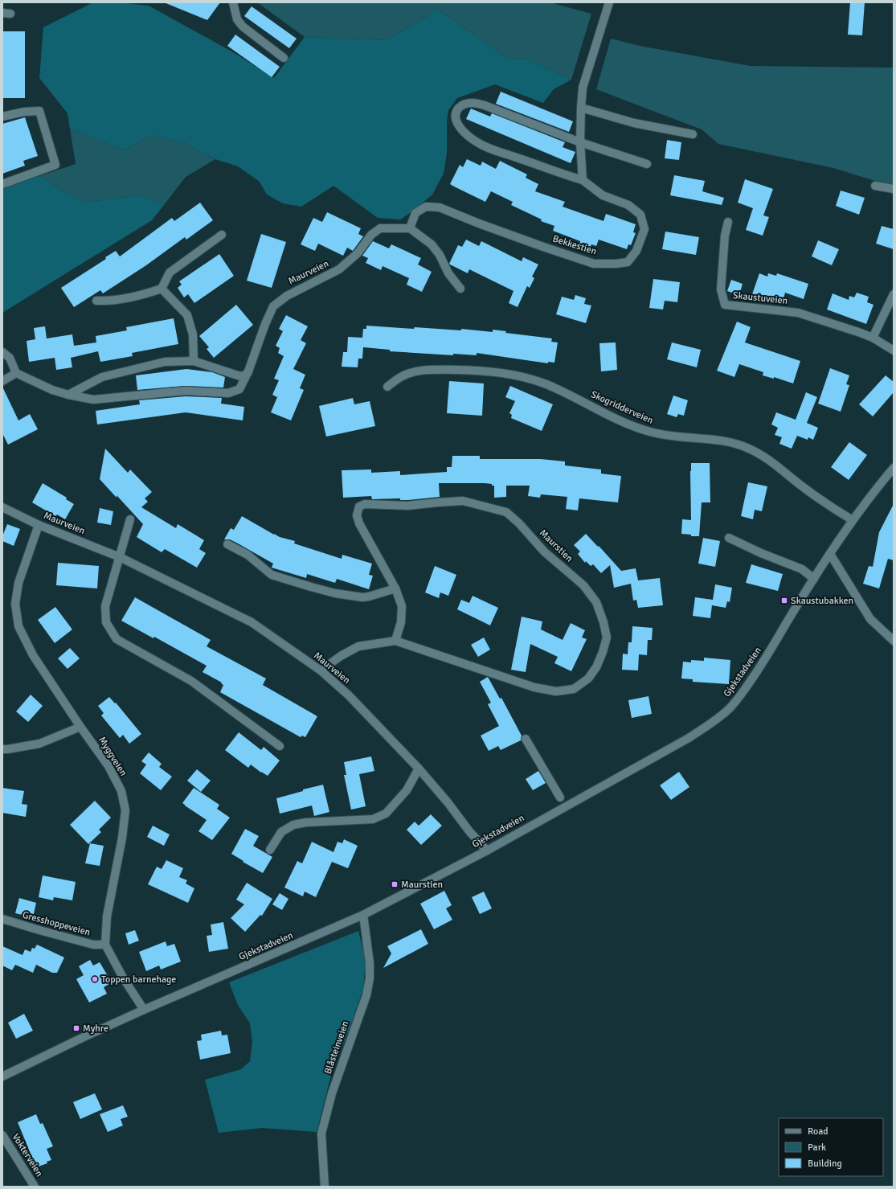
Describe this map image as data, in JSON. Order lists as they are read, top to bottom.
{
  "streets": {
    "street": [
      "Bekkestien",
      "Maurveien",
      "Skaustuveien",
      "Skogridderveien",
      "Maurstien",
      "Gjekstadveien",
      "Myggveien",
      "Gresshoppeveien",
      "Blåsteinveien",
      "Vokterveien"
    ]
  },
  "crossings": [
    ["Bekkestien", "Maurveien"],
    ["Maurveien", "Maurstien"],
    ["Maurveien", "Gjekstadveien"],
    ["Maurveien", "Myggveien"],
    ["Skogridderveien", "Gjekstadveien"],
    ["Gjekstadveien", "Blåsteinveien"],
    ["Myggveien", "Gresshoppeveien"]
  ],
  "places": {
    "transit": ["Skaustubakken", "Maurstien", "Myhre"],
    "other": ["Toppen barnehage"]
  },
  "legend": ["Road", "Park", "Building"]
}
